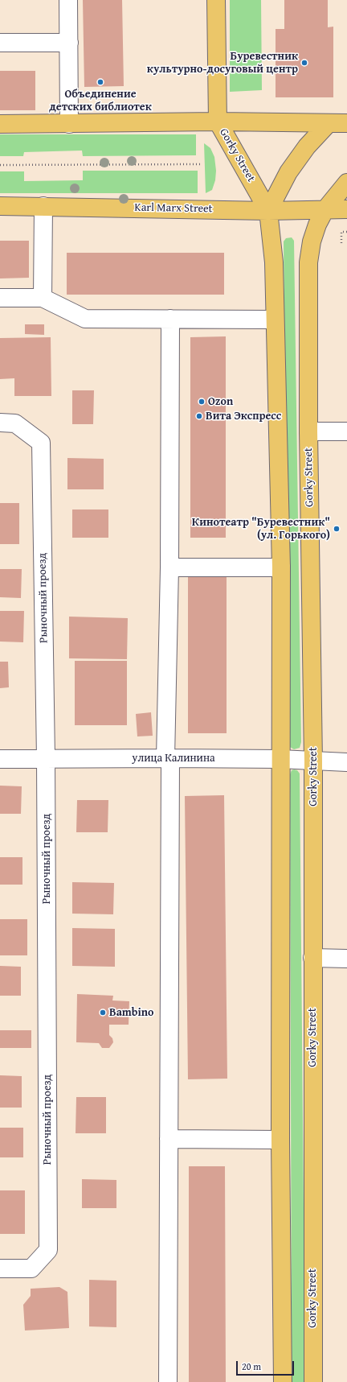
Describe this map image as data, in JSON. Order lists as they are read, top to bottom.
{
  "streets": {
    "main road": ["Gorky Street", "Karl Marx Street"],
    "street": ["Рыночный проезд", "улица Калинина"]
  },
  "crossings": [
    ["Gorky Street", "Karl Marx Street"],
    ["Gorky Street", "улица Калинина"],
    ["Рыночный проезд", "улица Калинина"]
  ],
  "places": [
    "Буревестник культурно-досуговый центр",
    "Объединение детских библиотек",
    "Ozon",
    "Вита Экспресс",
    "Кинотеатр \"Буревестник\" (ул. Горького)",
    "Bambino"
  ],
  "scale_bar": "20 m"
}
